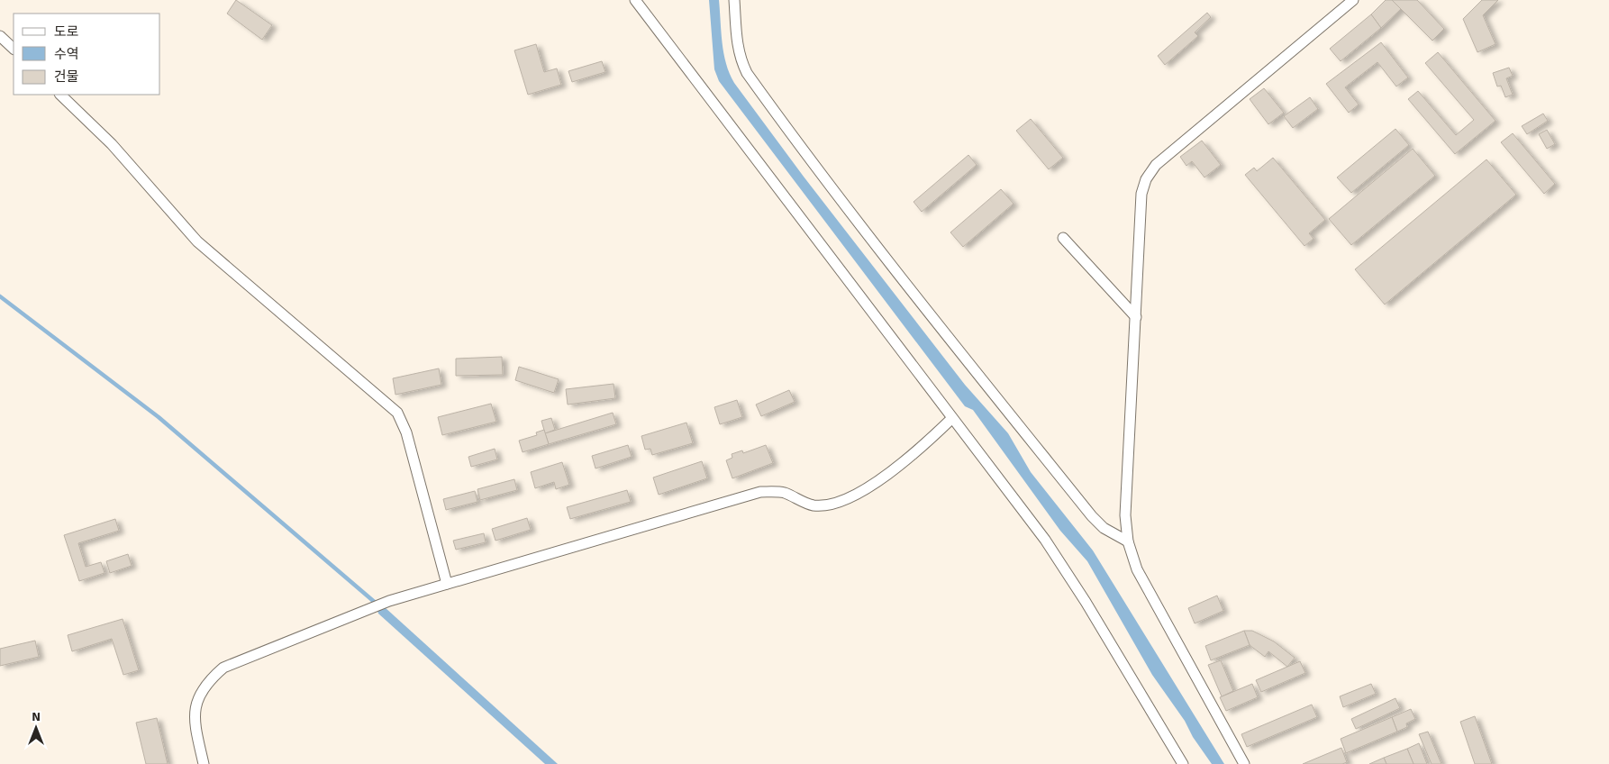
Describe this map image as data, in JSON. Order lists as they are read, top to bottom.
{
  "legend": ["도로", "수역", "건물"],
  "north": "top"
}
